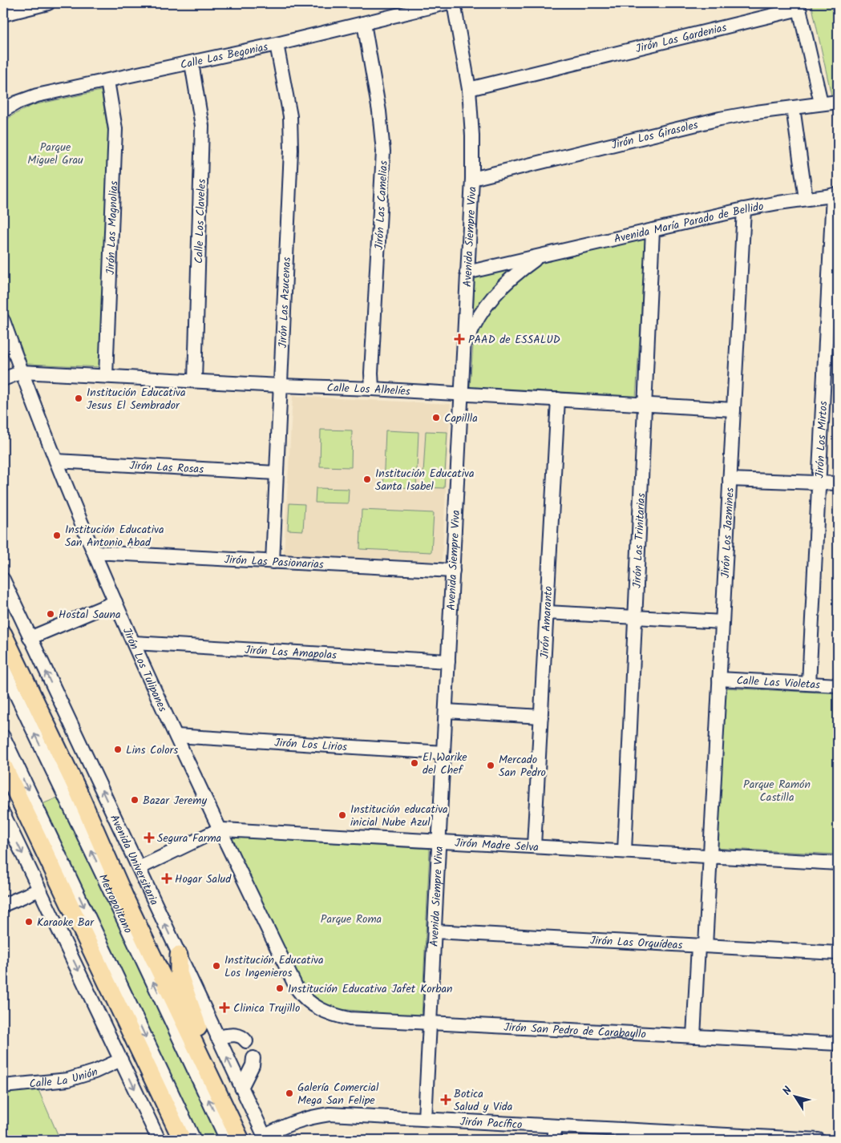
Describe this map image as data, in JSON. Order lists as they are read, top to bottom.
{
  "streets": {
    "main road": ["Avenida Universitaria"],
    "street": [
      "Jirón Las Gardenias",
      "Calle Las Begonias",
      "Jirón Los Girasoles",
      "Jirón Las Camelias",
      "Calle Los Claveles",
      "Avenida María Parado de Bellido",
      "Jirón Las Magnolias",
      "Avenida Siempre Viva",
      "Jirón Las Azucenas",
      "Calle Los Alhelíes",
      "Jirón Los Mirtos",
      "Jirón Las Rosas",
      "Jirón Los Jazmines",
      "Jirón Las Trinitarias",
      "Jirón Las Pasionarias",
      "Jirón Amaranto",
      "Jirón Las Amapolas",
      "Jirón Los Tulipanes",
      "Calle Las Violetas",
      "Jirón Los Lirios",
      "Jirón Madre Selva",
      "Metropolitano",
      "Jirón Las Orquídeas",
      "Jirón San Pedro de Carabayllo",
      "Calle La Unión",
      "Jirón Pacífico"
    ]
  },
  "crossings": [
    ["Jirón Las Gardenias", "Jirón Los Girasoles"],
    ["Jirón Las Gardenias", "Avenida Siempre Viva"],
    ["Calle Las Begonias", "Jirón Las Camelias"],
    ["Calle Las Begonias", "Calle Los Claveles"],
    ["Calle Las Begonias", "Jirón Las Magnolias"],
    ["Calle Las Begonias", "Jirón Las Azucenas"],
    ["Jirón Los Girasoles", "Avenida Siempre Viva"],
    ["Jirón Las Camelias", "Calle Los Alhelíes"],
    ["Calle Los Claveles", "Calle Los Alhelíes"],
    ["Avenida María Parado de Bellido", "Avenida Siempre Viva"],
    ["Avenida María Parado de Bellido", "Jirón Los Mirtos"],
    ["Avenida María Parado de Bellido", "Jirón Los Jazmines"],
    ["Avenida María Parado de Bellido", "Jirón Las Trinitarias"],
    ["Jirón Las Magnolias", "Calle Los Alhelíes"],
    ["Avenida Siempre Viva", "Calle Los Alhelíes"],
    ["Avenida Siempre Viva", "Jirón Las Pasionarias"],
    ["Avenida Siempre Viva", "Jirón Las Amapolas"],
    ["Avenida Siempre Viva", "Jirón Los Lirios"],
    ["Avenida Siempre Viva", "Jirón Madre Selva"],
    ["Avenida Siempre Viva", "Jirón Las Orquídeas"],
    ["Avenida Siempre Viva", "Jirón San Pedro de Carabayllo"],
    ["Avenida Siempre Viva", "Jirón Pacífico"],
    ["Jirón Las Azucenas", "Calle Los Alhelíes"],
    ["Jirón Las Azucenas", "Jirón Las Rosas"],
    ["Jirón Las Azucenas", "Jirón Las Pasionarias"],
    ["Calle Los Alhelíes", "Jirón Los Jazmines"],
    ["Calle Los Alhelíes", "Jirón Las Trinitarias"],
    ["Calle Los Alhelíes", "Jirón Amaranto"],
    ["Calle Los Alhelíes", "Jirón Los Tulipanes"],
    ["Jirón Los Mirtos", "Calle Las Violetas"],
    ["Jirón Las Rosas", "Jirón Los Tulipanes"],
    ["Jirón Los Jazmines", "Calle Las Violetas"],
    ["Jirón Los Jazmines", "Jirón Madre Selva"],
    ["Jirón Los Jazmines", "Jirón Las Orquídeas"],
    ["Jirón Los Jazmines", "Jirón San Pedro de Carabayllo"],
    ["Jirón Las Trinitarias", "Jirón Madre Selva"],
    ["Jirón Las Pasionarias", "Jirón Los Tulipanes"],
    ["Jirón Amaranto", "Jirón Madre Selva"],
    ["Jirón Las Amapolas", "Jirón Los Tulipanes"],
    ["Jirón Los Tulipanes", "Jirón Los Lirios"],
    ["Jirón Los Tulipanes", "Jirón Madre Selva"],
    ["Jirón Los Tulipanes", "Jirón San Pedro de Carabayllo"],
    ["Jirón Madre Selva", "Avenida Universitaria"],
    ["Avenida Universitaria", "Jirón Pacífico"]
  ],
  "parks": ["Parque Miguel Grau", "Parque Ramón Castilla", "Parque Roma"],
  "places": {
    "health": [
      "PAAD de ESSALUD",
      "Segura Farma",
      "Hogar Salud",
      "Clinica Trujillo",
      "Botica Salud y Vida"
    ],
    "other": [
      "Institución Educativa Jesus El Sembrador",
      "Capillla",
      "Institución Educativa Santa Isabel",
      "Institución Educativa San Antonio Abad",
      "Hostal Sauna",
      "Lins Colors",
      "El Warike del Chef",
      "Mercado San Pedro",
      "Bazar Jeremy",
      "Institución educativa inicial Nube Azul",
      "Karaoke Bar",
      "Institución Educativa Los Ingenieros",
      "Institución Educativa Jafet Korban",
      "Galería Comercial Mega San Felipe"
    ]
  },
  "north": "top left"
}
